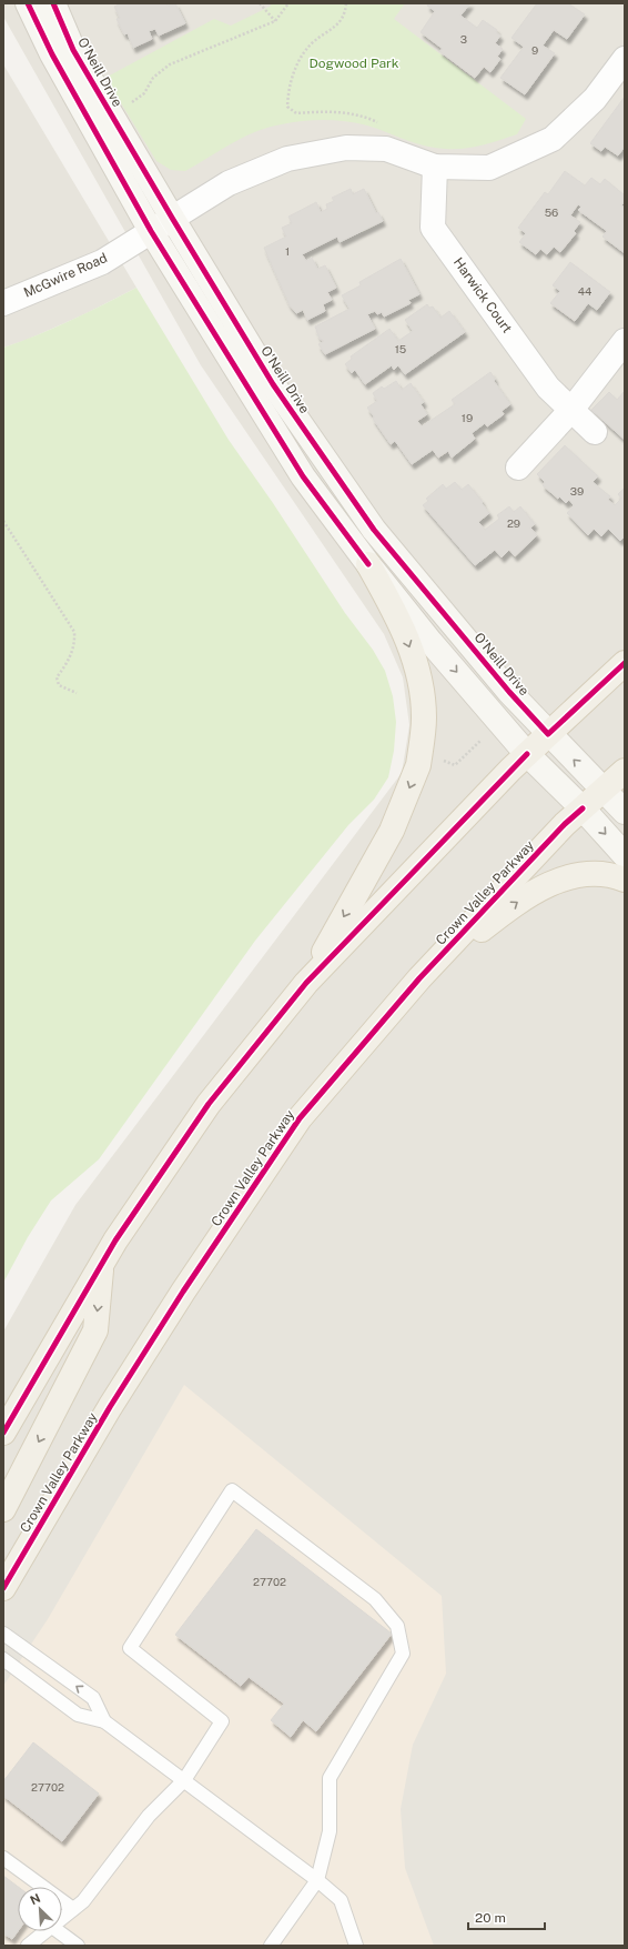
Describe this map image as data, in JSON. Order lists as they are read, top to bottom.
{
  "streets": {
    "main road": ["O'Neill Drive", "Crown Valley Parkway"],
    "street": ["McGwire Road", "Harwick Court"]
  },
  "crossings": [
    ["O'Neill Drive", "McGwire Road"],
    ["O'Neill Drive", "Crown Valley Parkway"],
    ["McGwire Road", "Harwick Court"]
  ],
  "parks": ["Dogwood Park"],
  "house_numbers": [
    "3",
    "9",
    "56",
    "1",
    "44",
    "15",
    "19",
    "39",
    "29",
    "27702",
    "27702"
  ],
  "scale_bar": "20 m",
  "north": "top left"
}
